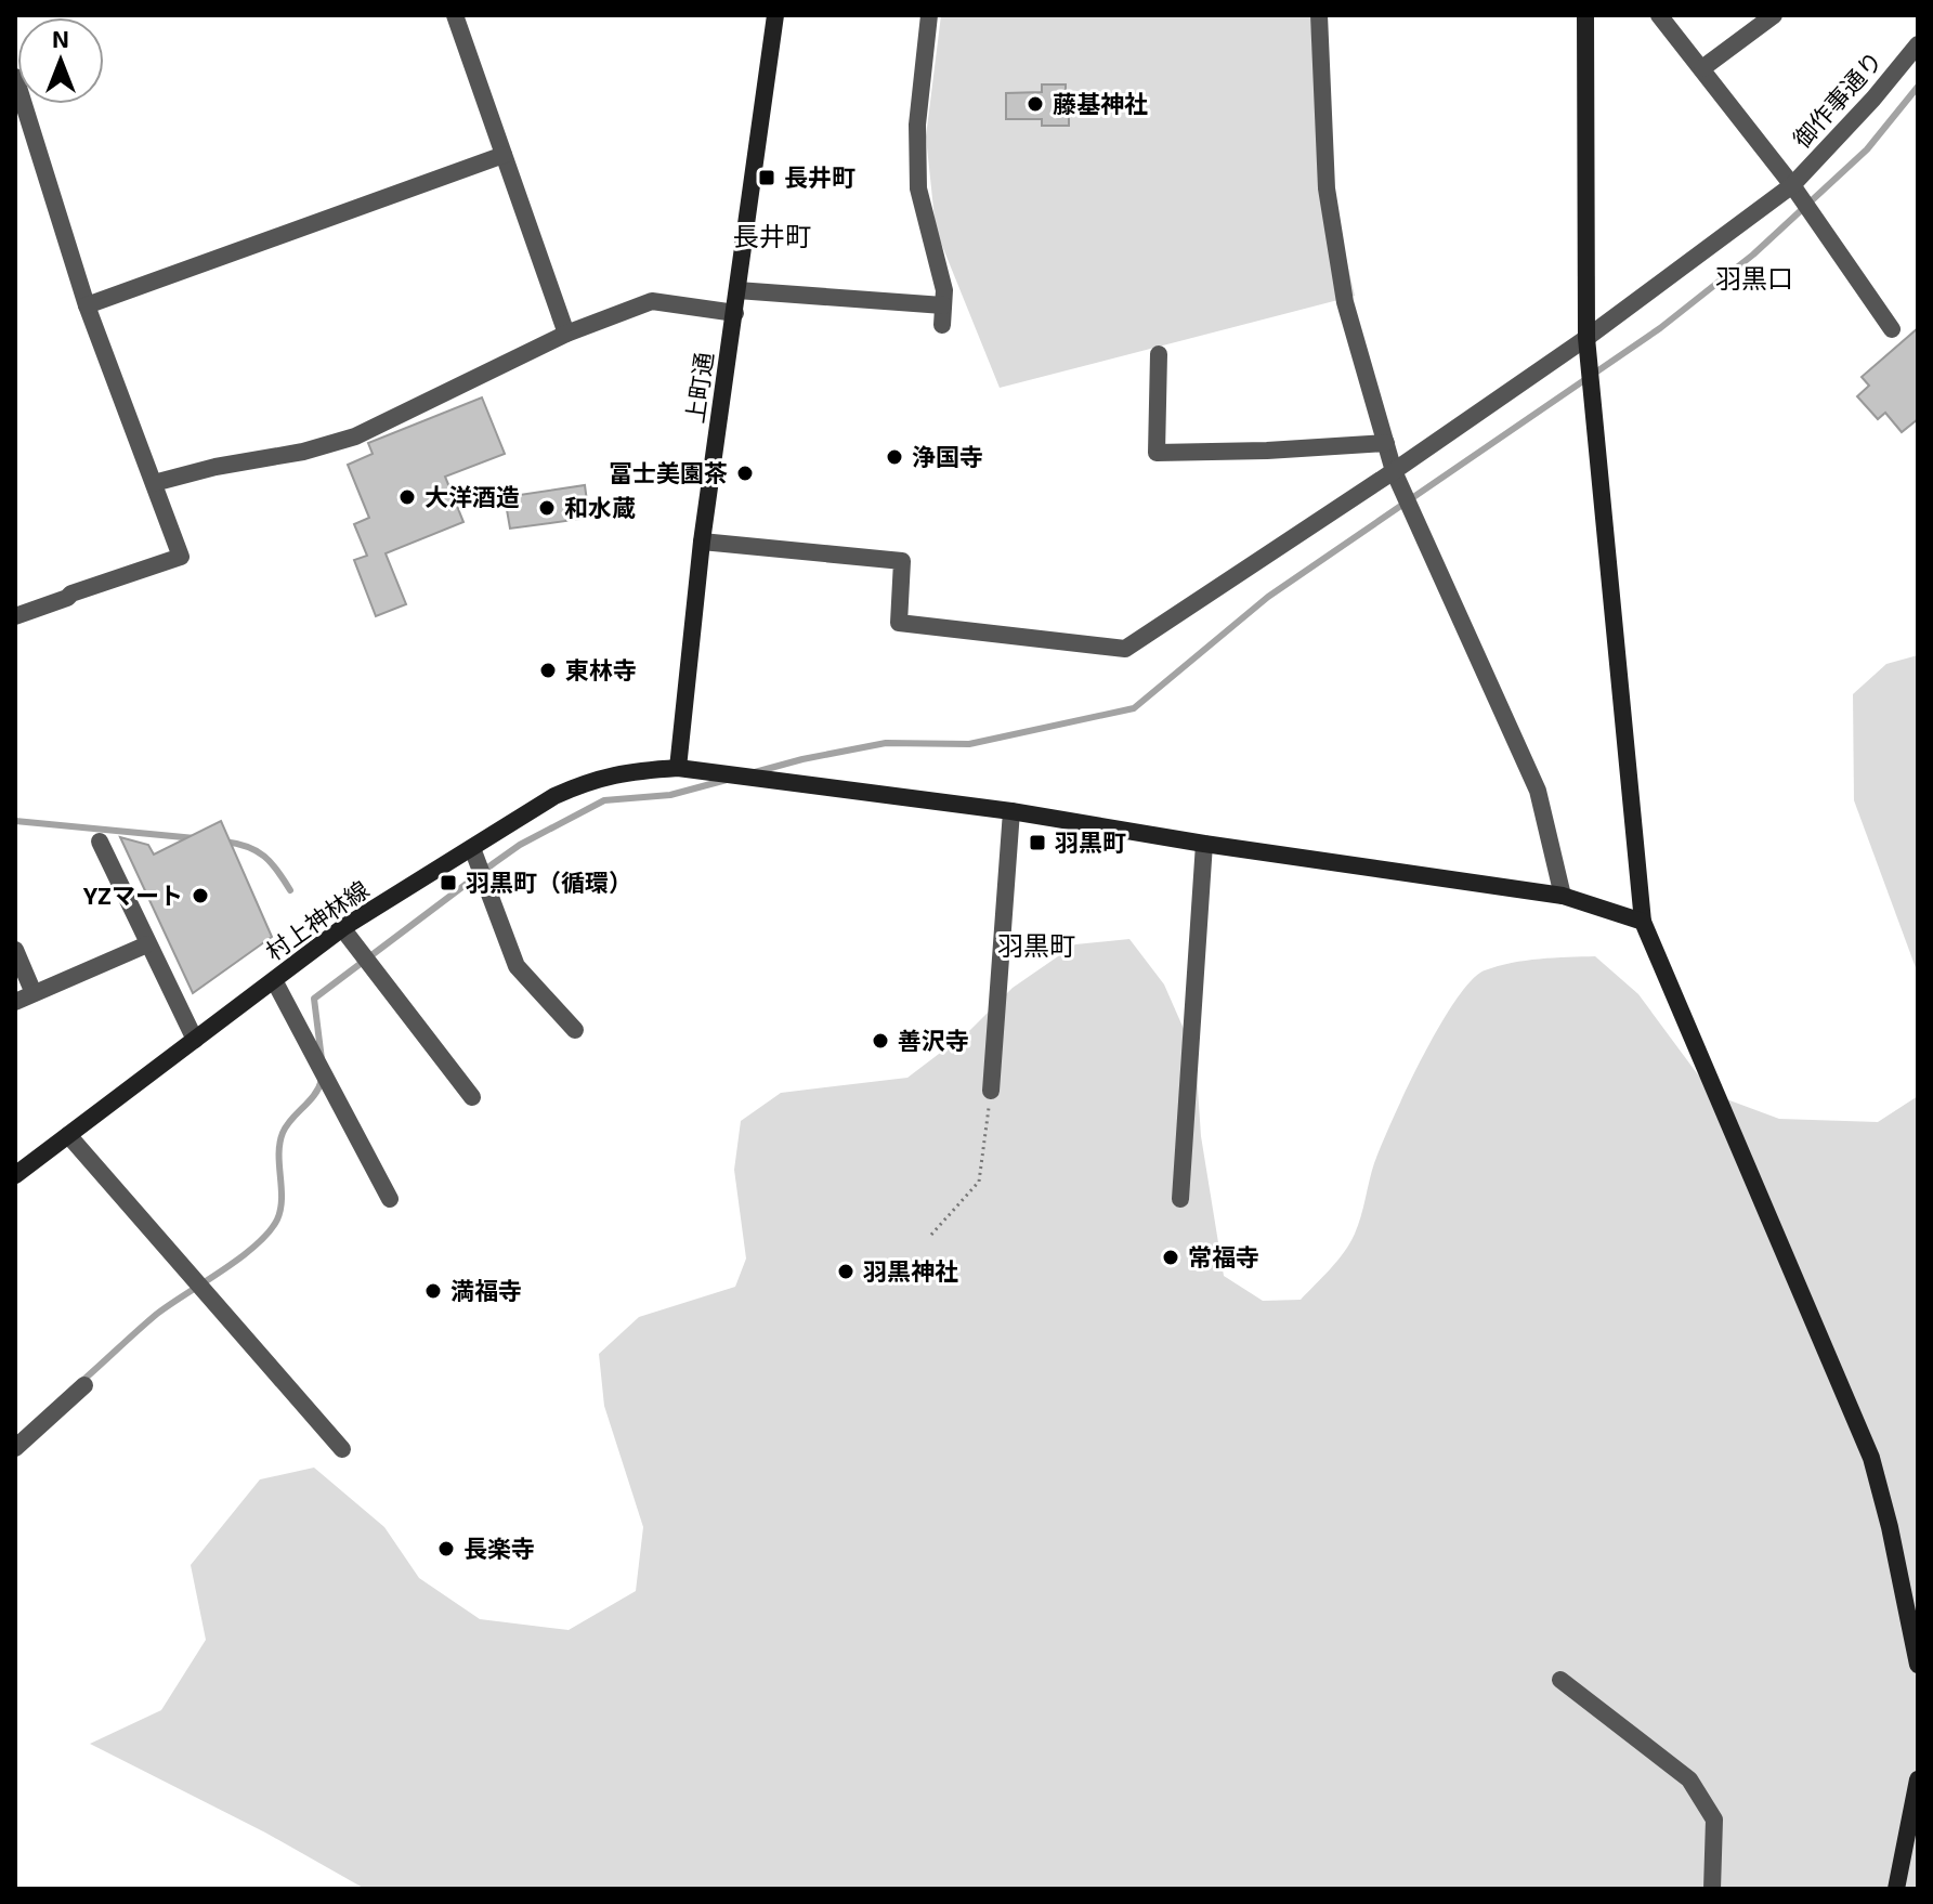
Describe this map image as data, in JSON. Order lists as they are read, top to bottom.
{
  "streets": {
    "street": ["御作事通り", "上町通", "村上神林線"]
  },
  "crossings": [
    ["御作事通り", "上町通"],
    ["上町通", "村上神林線"]
  ],
  "districts": ["長井町", "羽黒口", "羽黒町"],
  "places": {
    "other": [
      "藤基神社",
      "浄国寺",
      "冨士美園茶",
      "大洋酒造",
      "和水蔵",
      "東林寺",
      "YZマート",
      "善沢寺",
      "常福寺",
      "羽黒神社",
      "満福寺",
      "長楽寺"
    ],
    "transit": ["長井町", "羽黒町", "羽黒町（循環）"]
  },
  "north": "top"
}
